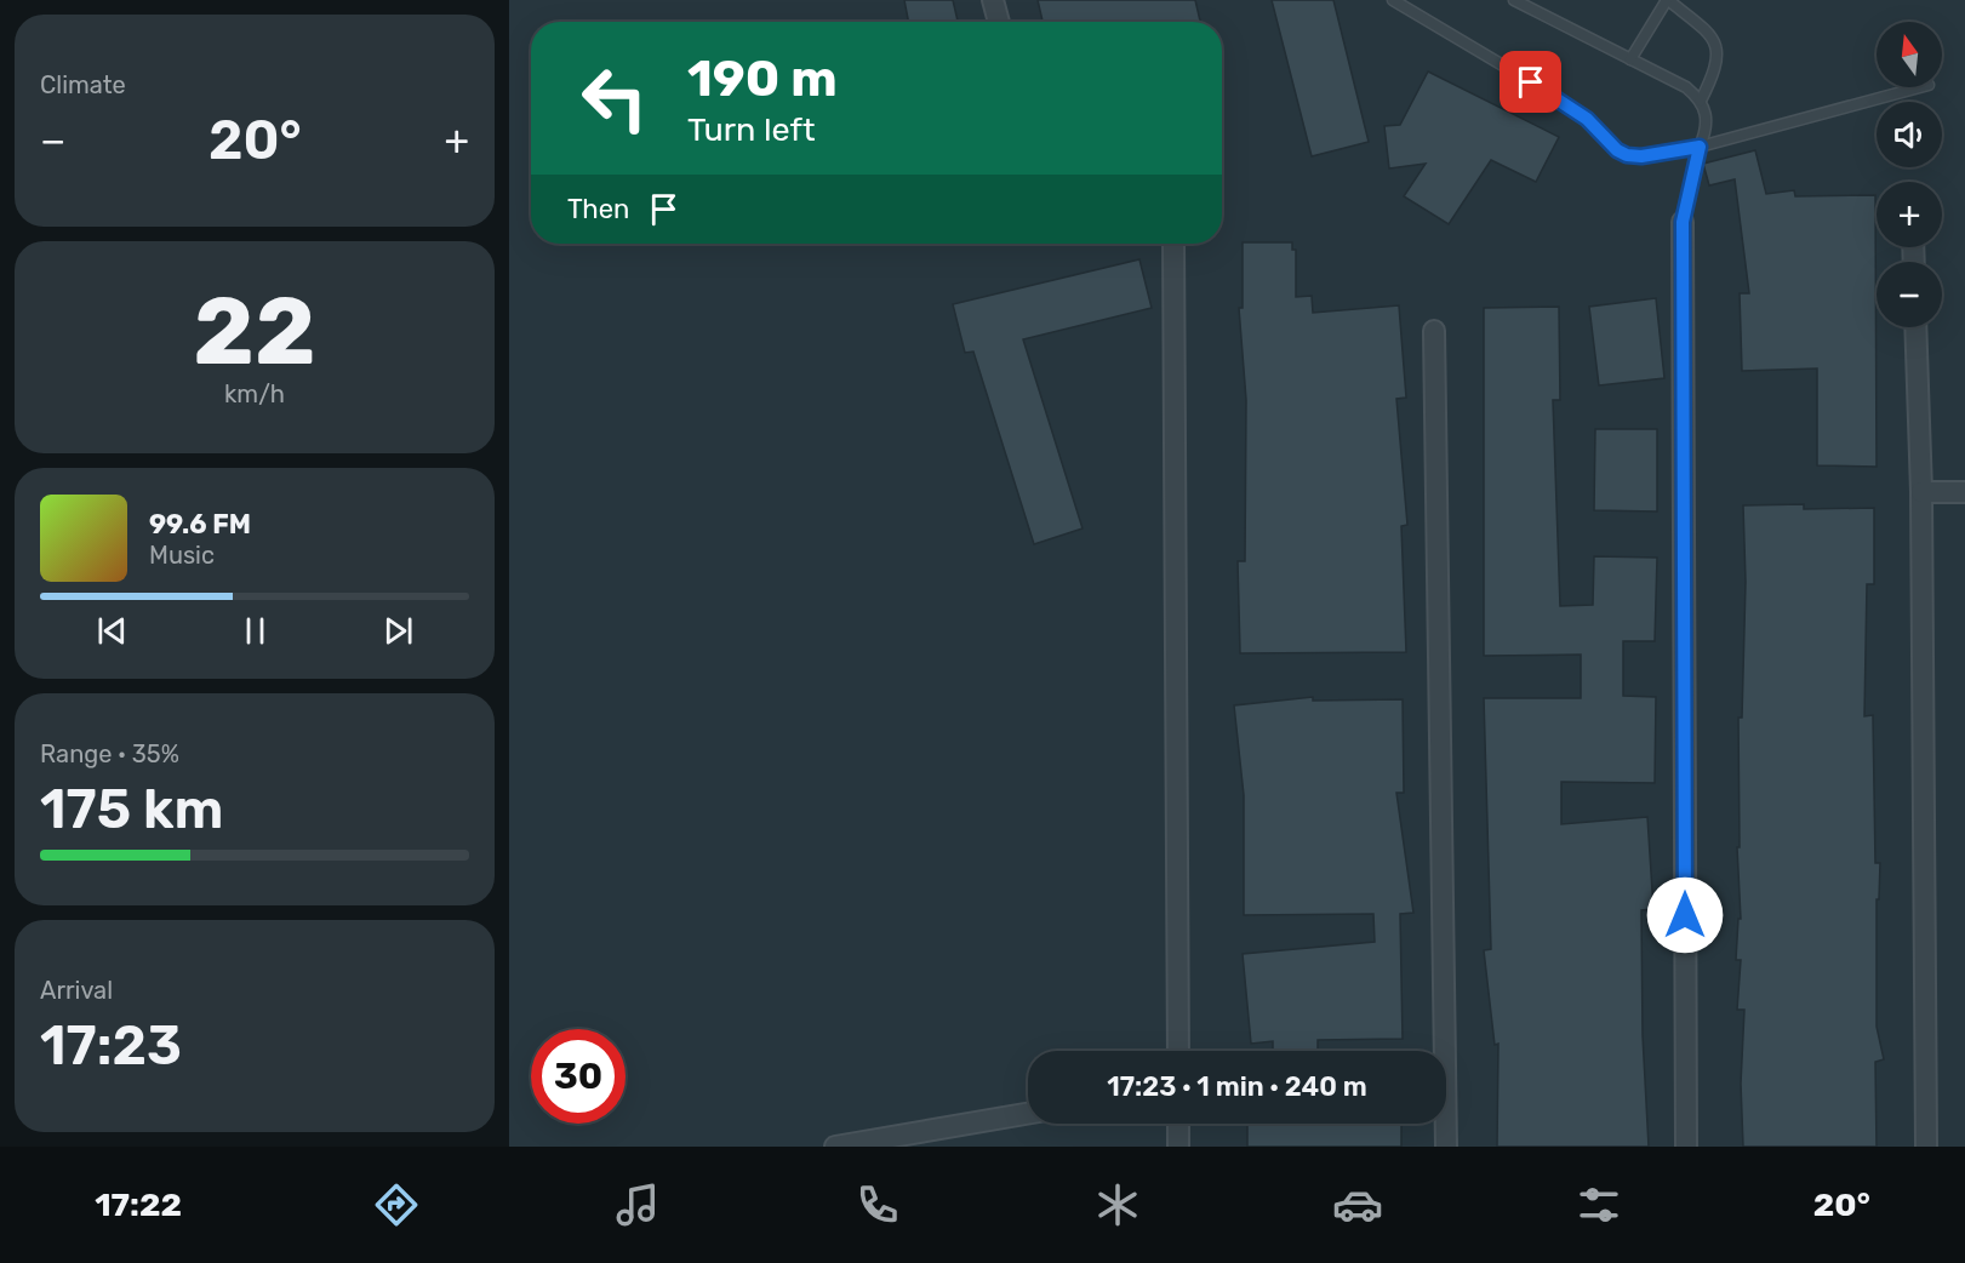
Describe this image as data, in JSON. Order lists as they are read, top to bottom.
{
  "north": "top",
  "page": {
    "tile": [
      "Climate",
      ["22", "km/h"],
      ["Range · 35%", "175 km"],
      ["Arrival", "17:23"]
    ],
    "map_buttons": ["+", "−"],
    "turn": ["190 m", "Turn left"],
    "heat": ["−", "20°", "+"],
    "then": "Then",
    "song": ["99.6 FM", "Music"],
    "limit": "30",
    "trip": "17:23 · 1 min · 240 m",
    "tabs": ["17:22", "20°"]
  }
}
